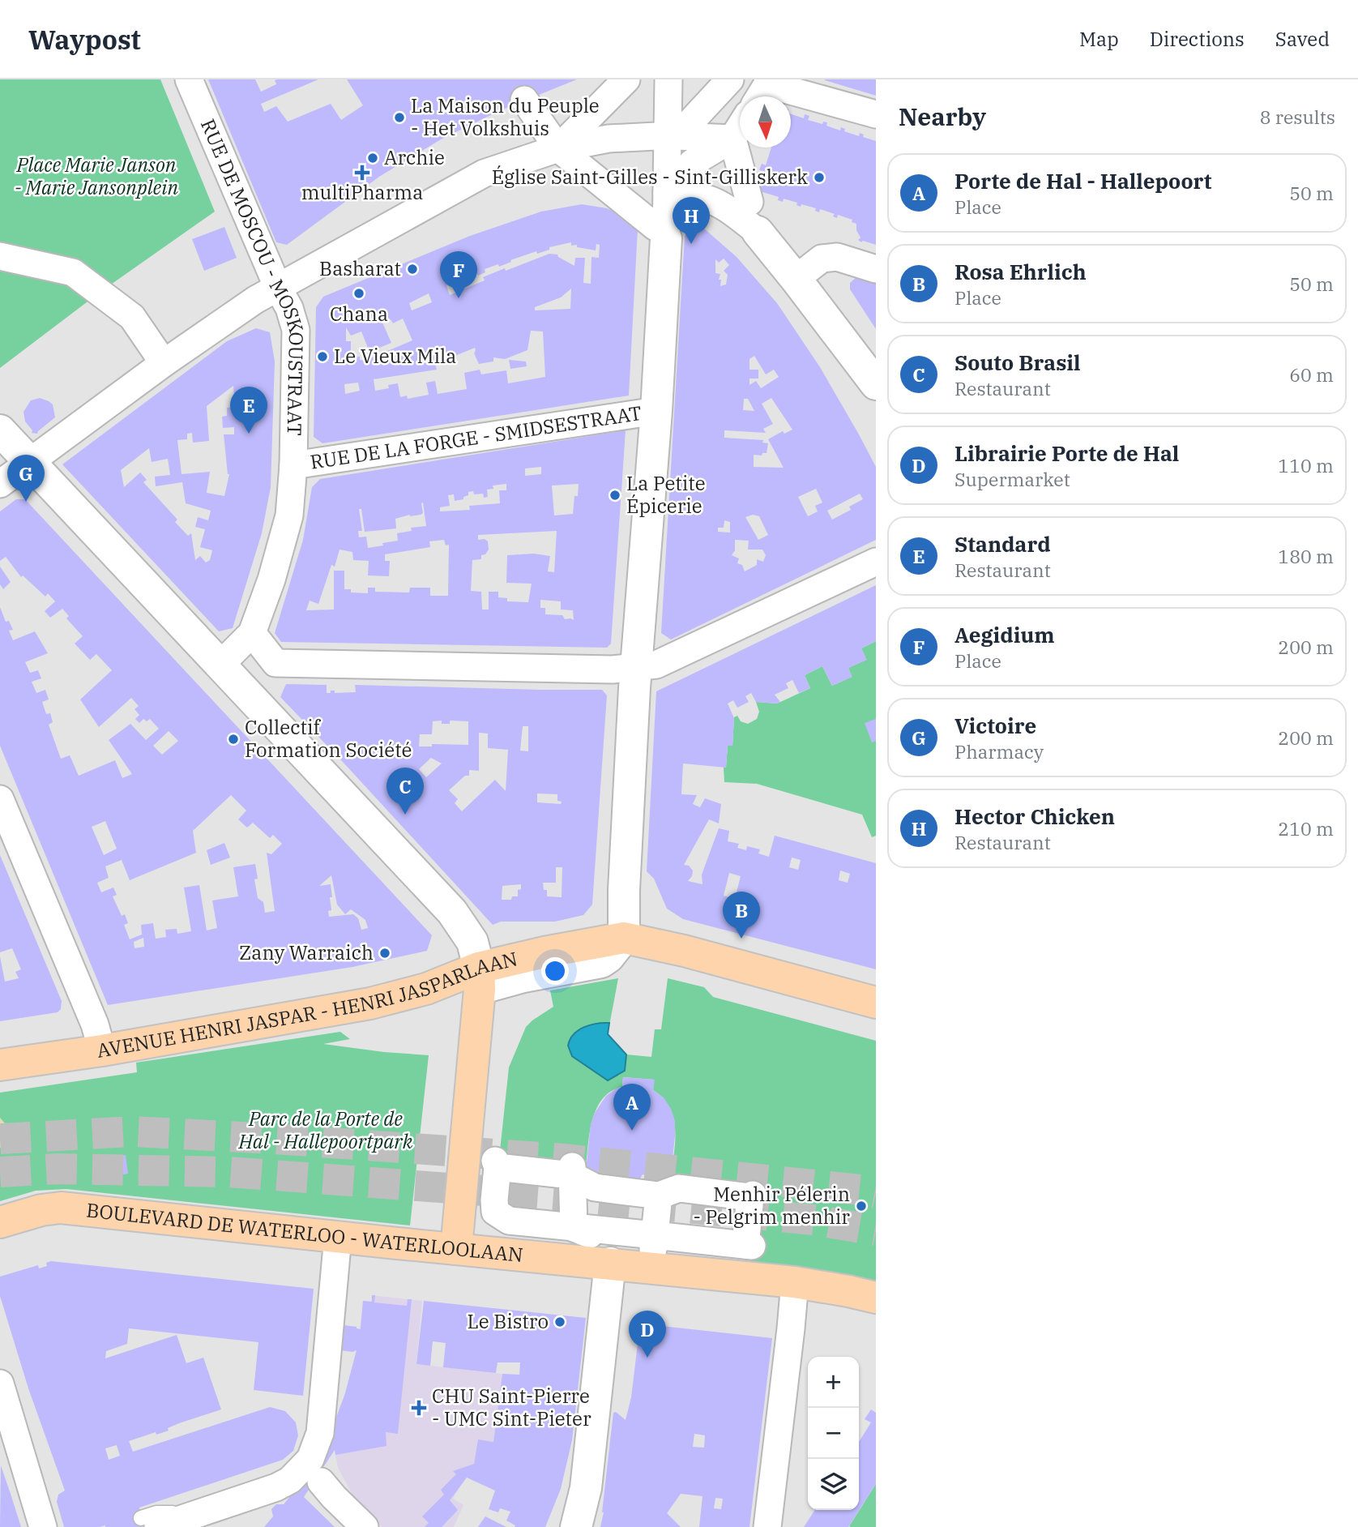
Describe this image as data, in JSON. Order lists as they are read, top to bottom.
{
  "streets": {
    "main road": ["AVENUE HENRI JASPAR - HENRI JASPARLAAN", "BOULEVARD DE WATERLOO - WATERLOOLAAN"],
    "street": ["RUE DE MOSCOU - MOSKOUSTRAAT", "RUE DE LA FORGE - SMIDSESTRAAT"]
  },
  "crossings": [
    ["RUE DE MOSCOU - MOSKOUSTRAAT", "RUE DE LA FORGE - SMIDSESTRAAT"]
  ],
  "parks": ["Place Marie Janson - Marie Jansonplein", "Parc de la Porte de Hal - Hallepoortpark"],
  "places": {
    "other": [
      "La Maison du Peuple - Het Volkshuis",
      "Archie",
      "Église Saint-Gilles - Sint-Gilliskerk",
      "Basharat",
      "Chana",
      "Le Vieux Mila",
      "La Petite Épicerie",
      "Collectif Formation Société",
      "Zany Warraich",
      "Menhir Pélerin - Pelgrim menhir",
      "Le Bistro"
    ],
    "health": ["multiPharma", "CHU Saint-Pierre - UMC Sint-Pieter"]
  },
  "north": "bottom",
  "page": {
    "header": "Waypost",
    "nav": ["Map", "Directions", "Saved"],
    "heading": ["Nearby", "8 results"],
    "list": [
      {
        "mark": "A",
        "name": "Porte de Hal - Hallepoort",
        "note": "Place",
        "value": "50 m"
      },
      {
        "mark": "B",
        "name": "Rosa Ehrlich",
        "note": "Place",
        "value": "50 m"
      },
      {
        "mark": "C",
        "name": "Souto Brasil",
        "note": "Restaurant",
        "value": "60 m"
      },
      {
        "mark": "D",
        "name": "Librairie Porte de Hal",
        "note": "Supermarket",
        "value": "110 m"
      },
      {
        "mark": "E",
        "name": "Standard",
        "note": "Restaurant",
        "value": "180 m"
      },
      {
        "mark": "F",
        "name": "Aegidium",
        "note": "Place",
        "value": "200 m"
      },
      {
        "mark": "G",
        "name": "Victoire",
        "note": "Pharmacy",
        "value": "200 m"
      },
      {
        "mark": "H",
        "name": "Hector Chicken",
        "note": "Restaurant",
        "value": "210 m"
      }
    ],
    "pins": [
      "H",
      "F",
      "E",
      "G",
      "C",
      "B",
      "A",
      "D"
    ],
    "map_buttons": ["+", "−"]
  }
}
